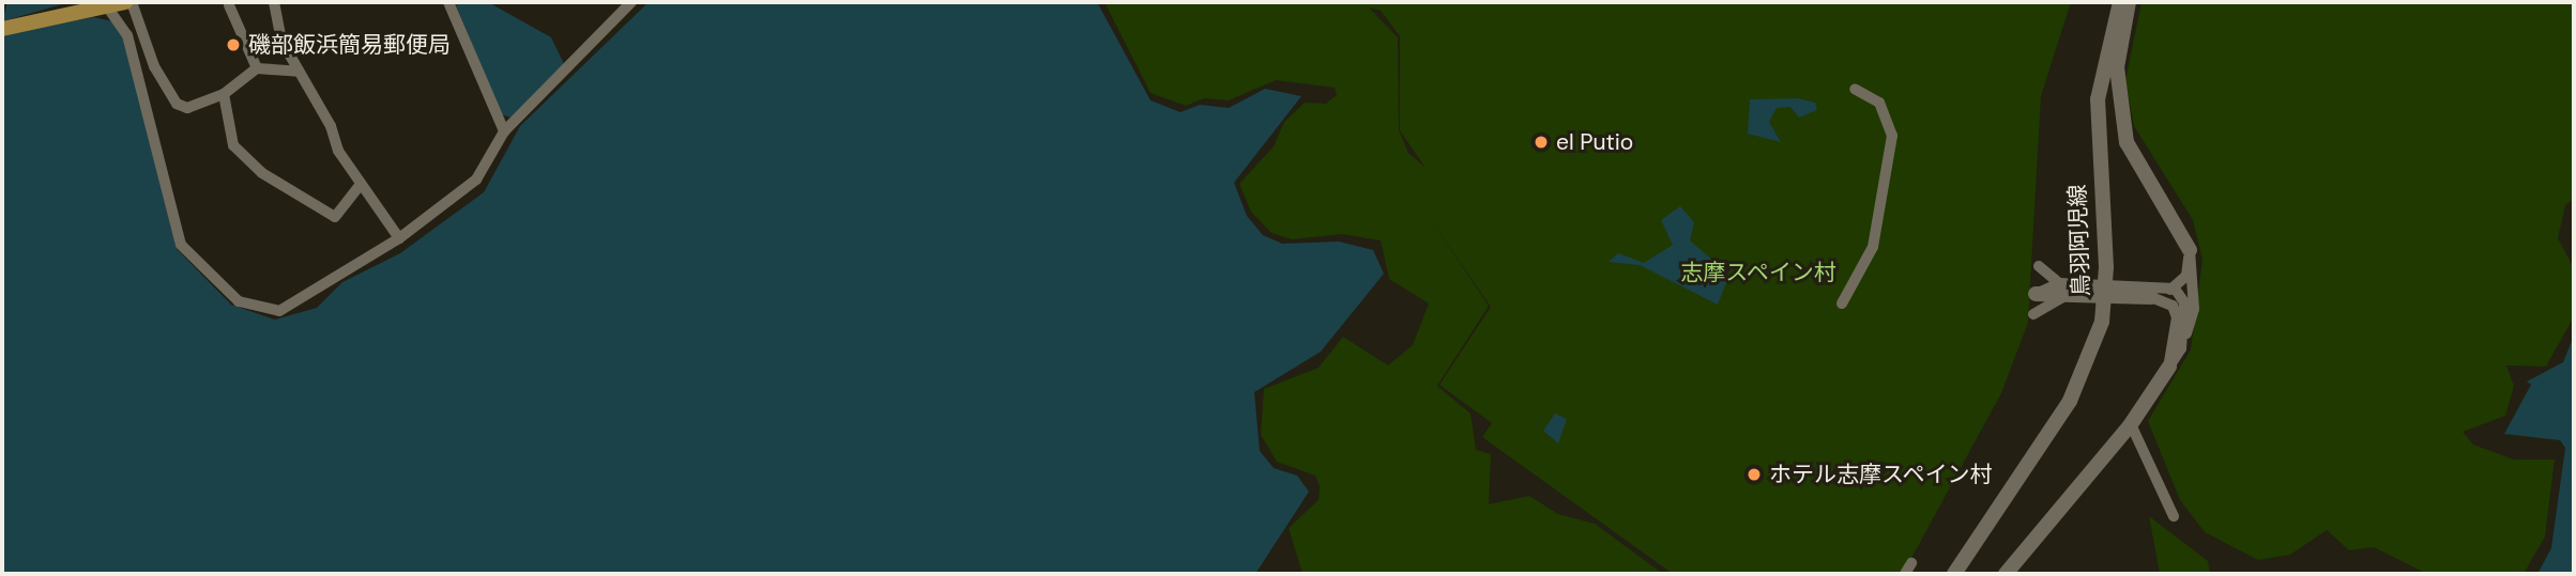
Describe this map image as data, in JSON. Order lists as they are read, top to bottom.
{
  "streets": {
    "street": ["鳥羽阿児線"]
  },
  "parks": ["志摩スペイン村"],
  "places": ["磯部飯浜簡易郵便局", "el Putio", "ホテル志摩スペイン村"]
}
